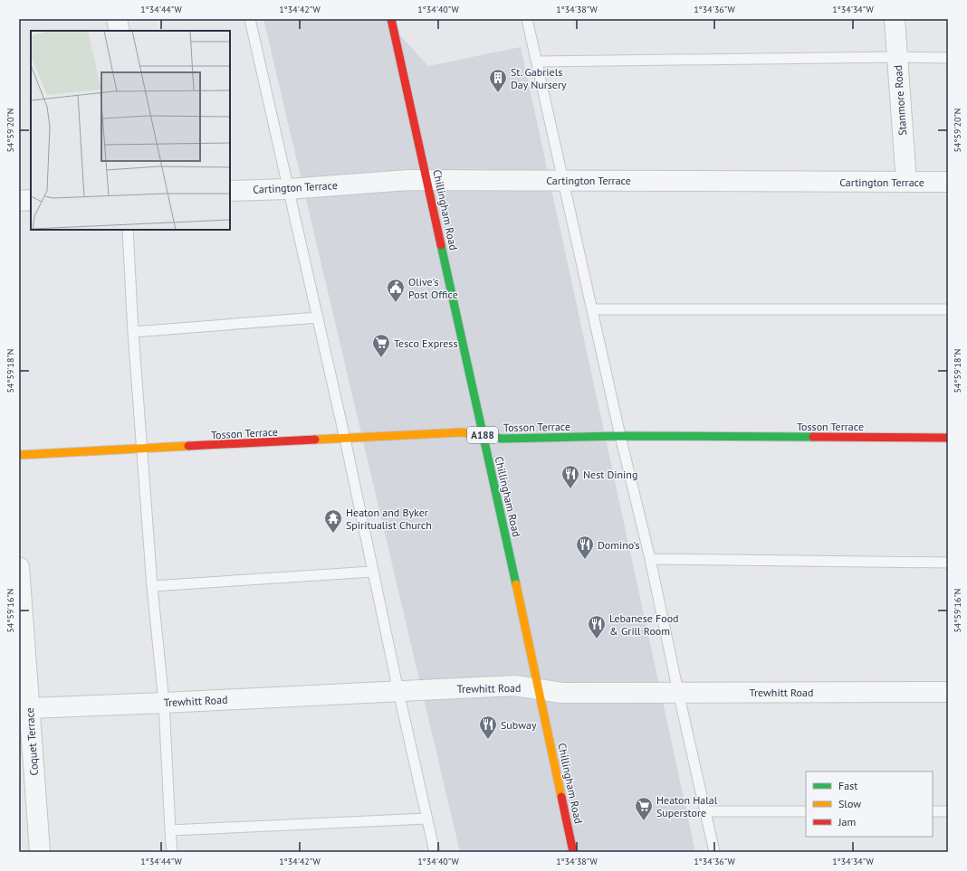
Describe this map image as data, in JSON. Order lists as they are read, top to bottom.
{
  "streets": {
    "street": [
      "Stanmore Road",
      "Cartington Terrace",
      "Chillingham Road",
      "Tosson Terrace",
      "A188",
      "Trewhitt Road",
      "Coquet Terrace"
    ]
  },
  "crossings": [
    ["Stanmore Road", "Cartington Terrace"],
    ["Cartington Terrace", "Chillingham Road"],
    ["Chillingham Road", "Tosson Terrace"],
    ["Chillingham Road", "Trewhitt Road"],
    ["Trewhitt Road", "Coquet Terrace"]
  ],
  "places": {
    "building": ["St. Gabriels Day Nursery"],
    "public building": ["Olive's Post Office"],
    "supermarket": ["Tesco Express", "Heaton Halal Superstore"],
    "restaurant": [
      "Nest Dining",
      "Domino's",
      "Lebanese Food & Grill Room",
      "Subway"
    ],
    "temple": ["Heaton and Byker Spiritualist Church"]
  },
  "legend": ["Fast", "Slow", "Jam"],
  "coordinates": [
    "1°34'44\"W",
    "1°34'42\"W",
    "1°34'40\"W",
    "1°34'38\"W",
    "1°34'36\"W",
    "1°34'34\"W",
    "54°59'20\"N",
    "54°59'18\"N",
    "54°59'16\"N"
  ]
}
